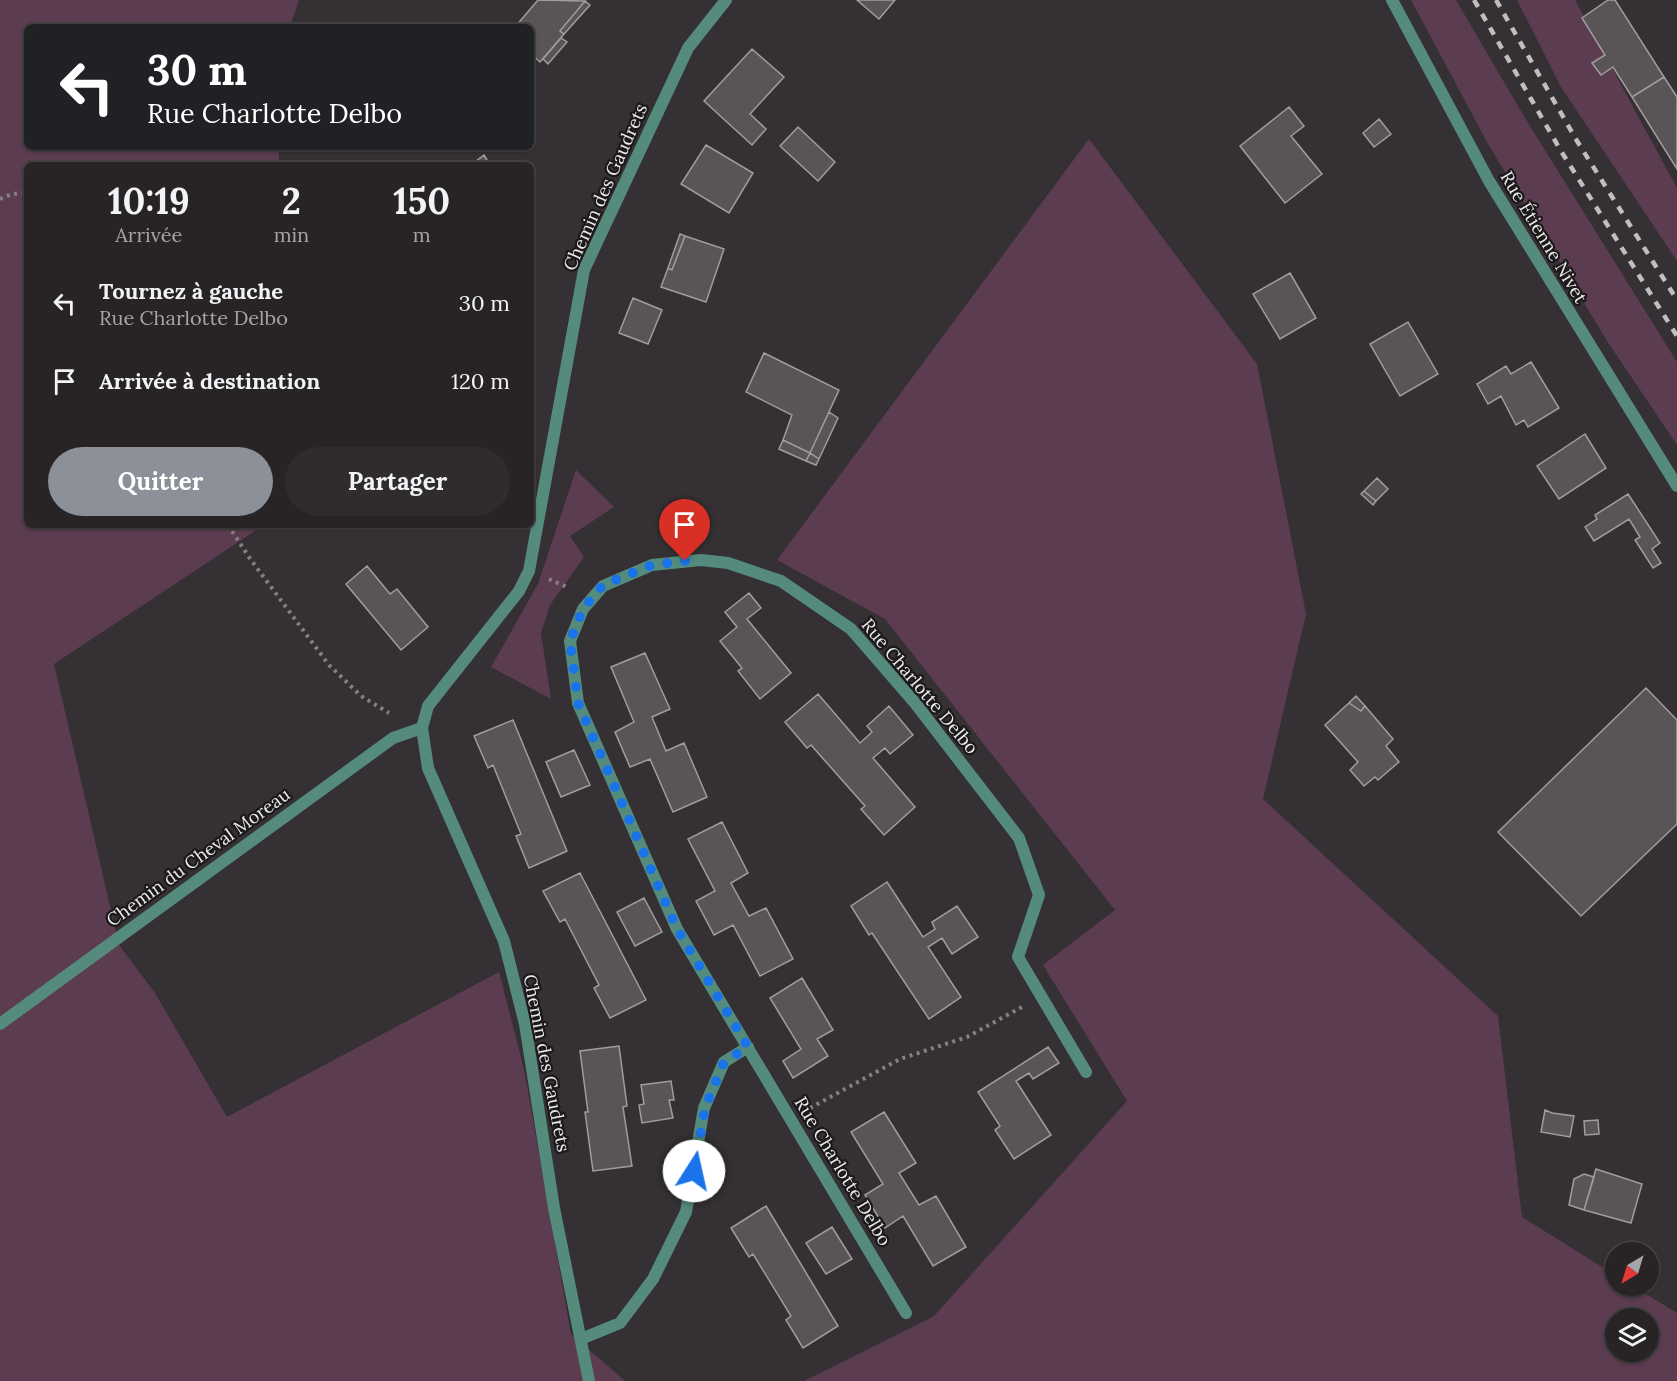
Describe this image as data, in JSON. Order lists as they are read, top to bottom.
{
  "streets": {
    "street": [
      "Chemin des Gaudrets",
      "Rue Étienne Nivet",
      "Rue Charlotte Delbo",
      "Chemin du Cheval Moreau"
    ]
  },
  "crossings": [
    ["Chemin des Gaudrets", "Chemin du Cheval Moreau"]
  ],
  "north": "bottom left",
  "page": {
    "turn": ["30 m", "Rue Charlotte Delbo"],
    "eta": [
      "10:19",
      "Arrivée",
      "2",
      "min",
      "150",
      "m"
    ],
    "list": [
      {
        "name": "Tournez à gauche",
        "note": "Rue Charlotte Delbo",
        "value": "30 m"
      },
      {
        "name": "Arrivée à destination",
        "value": "120 m"
      }
    ],
    "buttons": ["Quitter", "Partager"]
  }
}
